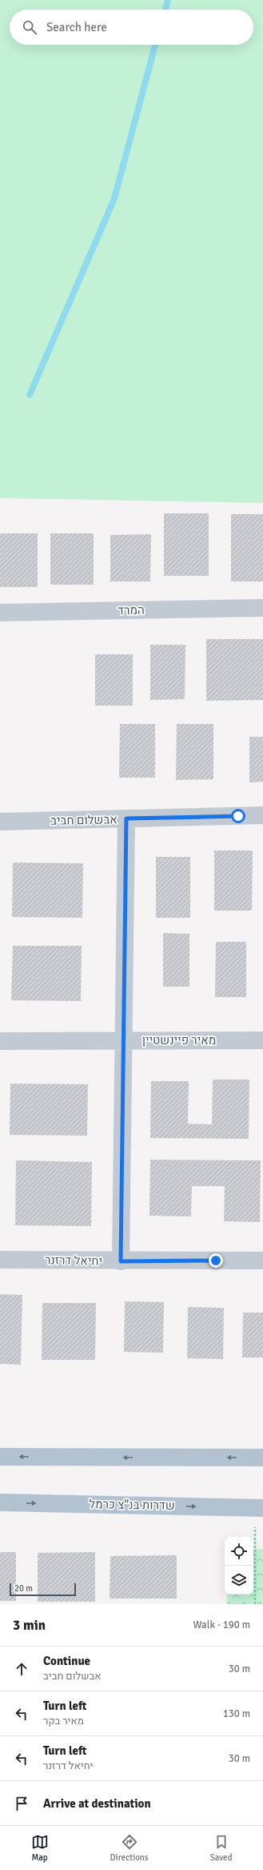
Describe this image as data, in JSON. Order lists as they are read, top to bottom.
{
  "streets": {
    "main road": ["שדרות בנ\"צ כרמל"],
    "street": [
      "המרד",
      "אבשלום חביב",
      "מאיר פיינשטיין",
      "יחיאל דרזנר"
    ]
  },
  "scale_bar": "20 m",
  "page": {
    "search": "Search here",
    "scale": "20 m",
    "heading": ["3 min", "Walk · 190 m"],
    "list": [
      ["Continue", "אבשלום חביב", "30 m"],
      ["Turn left", "מאיר בקר", "130 m"],
      ["Turn left", "יחיאל דרזנר", "30 m"],
      "Arrive at destination"
    ],
    "nav": ["Map", "Directions", "Saved"]
  }
}
